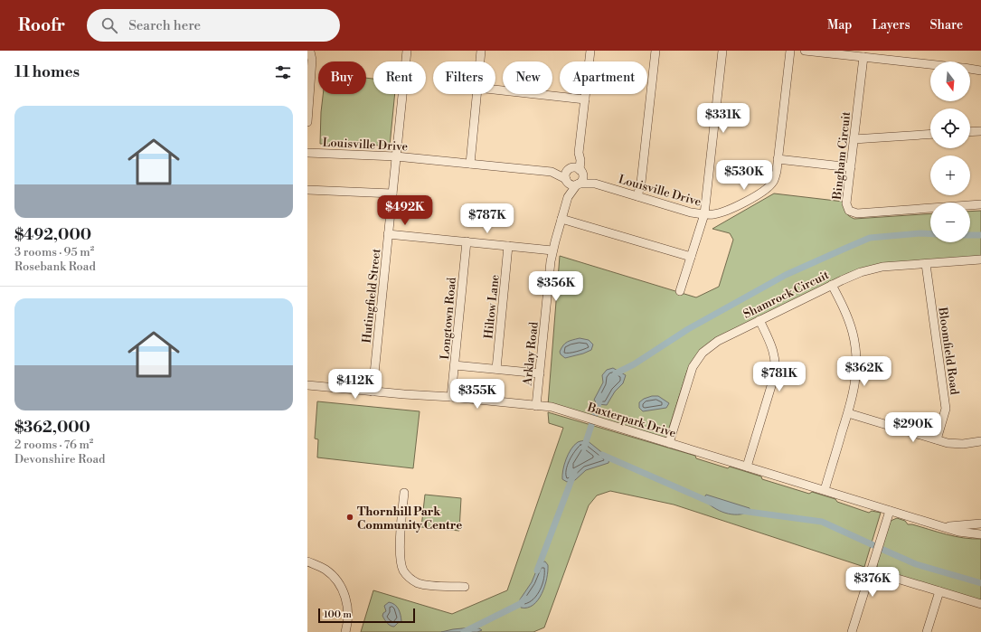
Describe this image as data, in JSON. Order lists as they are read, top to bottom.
{
  "streets": {
    "street": [
      "Louisville Drive",
      "Bingham Circuit",
      "Shamrock Circuit",
      "Hutingfield Street",
      "Hiltow Lane",
      "Longtown Road",
      "Bloomfield Road",
      "Arklay Road",
      "Baxterpark Drive"
    ]
  },
  "crossings": [
    ["Louisville Drive", "Hutingfield Street"],
    ["Louisville Drive", "Arklay Road"],
    ["Shamrock Circuit", "Bloomfield Road"],
    ["Shamrock Circuit", "Baxterpark Drive"],
    ["Hutingfield Street", "Baxterpark Drive"],
    ["Longtown Road", "Baxterpark Drive"],
    ["Arklay Road", "Baxterpark Drive"]
  ],
  "places": ["Thornhill Park Community Centre"],
  "scale_bar": "100 m",
  "north": "bottom",
  "page": {
    "header": "Roofr",
    "search": "Search here",
    "nav": ["Map", "Layers", "Share"],
    "heading": "11 homes",
    "map_buttons": ["+", "−"],
    "chip": [
      "Buy",
      "Rent",
      "Filters",
      "New",
      "Apartment"
    ],
    "list": [
      {
        "name": "$492,000",
        "note": "3 rooms · 95 m² · Rosebank Road"
      },
      {
        "name": "$362,000",
        "note": "2 rooms · 76 m² · Devonshire Road"
      }
    ],
    "price": [
      "$331K",
      "$530K",
      "$492K",
      "$787K",
      "$356K",
      "$362K",
      "$781K",
      "$412K",
      "$355K",
      "$290K",
      "$376K"
    ],
    "scale": "100 m"
  }
}
